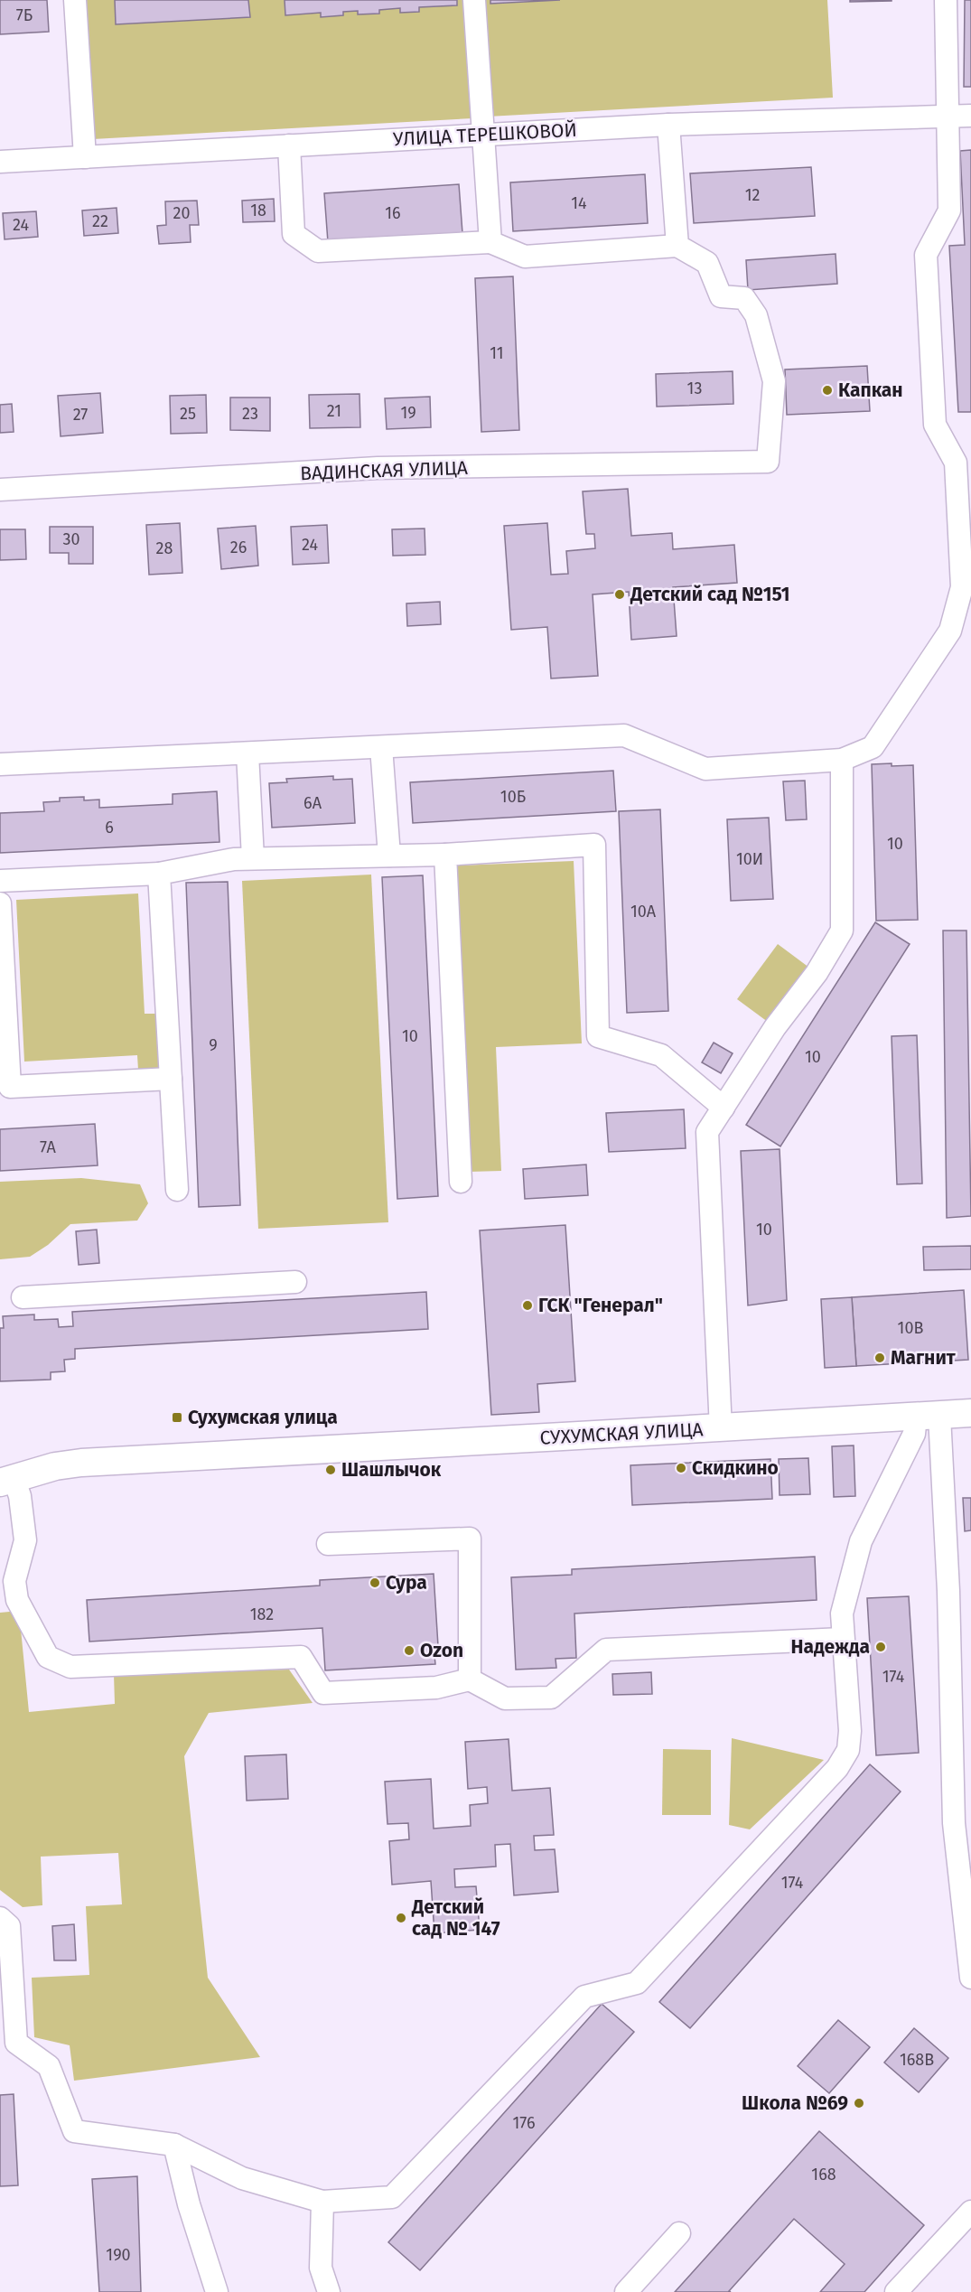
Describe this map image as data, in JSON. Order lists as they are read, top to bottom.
{
  "streets": {
    "main road": ["СУХУМСКАЯ УЛИЦА"],
    "street": ["УЛИЦА ТЕРЕШКОВОЙ", "ВАДИНСКАЯ УЛИЦА"]
  },
  "places": {
    "other": [
      "Капкан",
      "Детский сад №151",
      "ГСК \"Генерал\"",
      "Магнит",
      "Скидкино",
      "Шашлычок",
      "Сура",
      "Надежда",
      "Ozon",
      "Детский сад № 147",
      "Школа №69"
    ],
    "transit": ["Сухумская улица"]
  },
  "house_numbers": [
    "7Б",
    "12",
    "14",
    "18",
    "20",
    "16",
    "22",
    "24",
    "11",
    "13",
    "21",
    "19",
    "25",
    "23",
    "27",
    "30",
    "24",
    "26",
    "28",
    "10Б",
    "6А",
    "6",
    "10",
    "10И",
    "10А",
    "10",
    "9",
    "10",
    "7А",
    "10",
    "10В",
    "182",
    "174",
    "174",
    "168В",
    "176",
    "168",
    "190"
  ]
}
